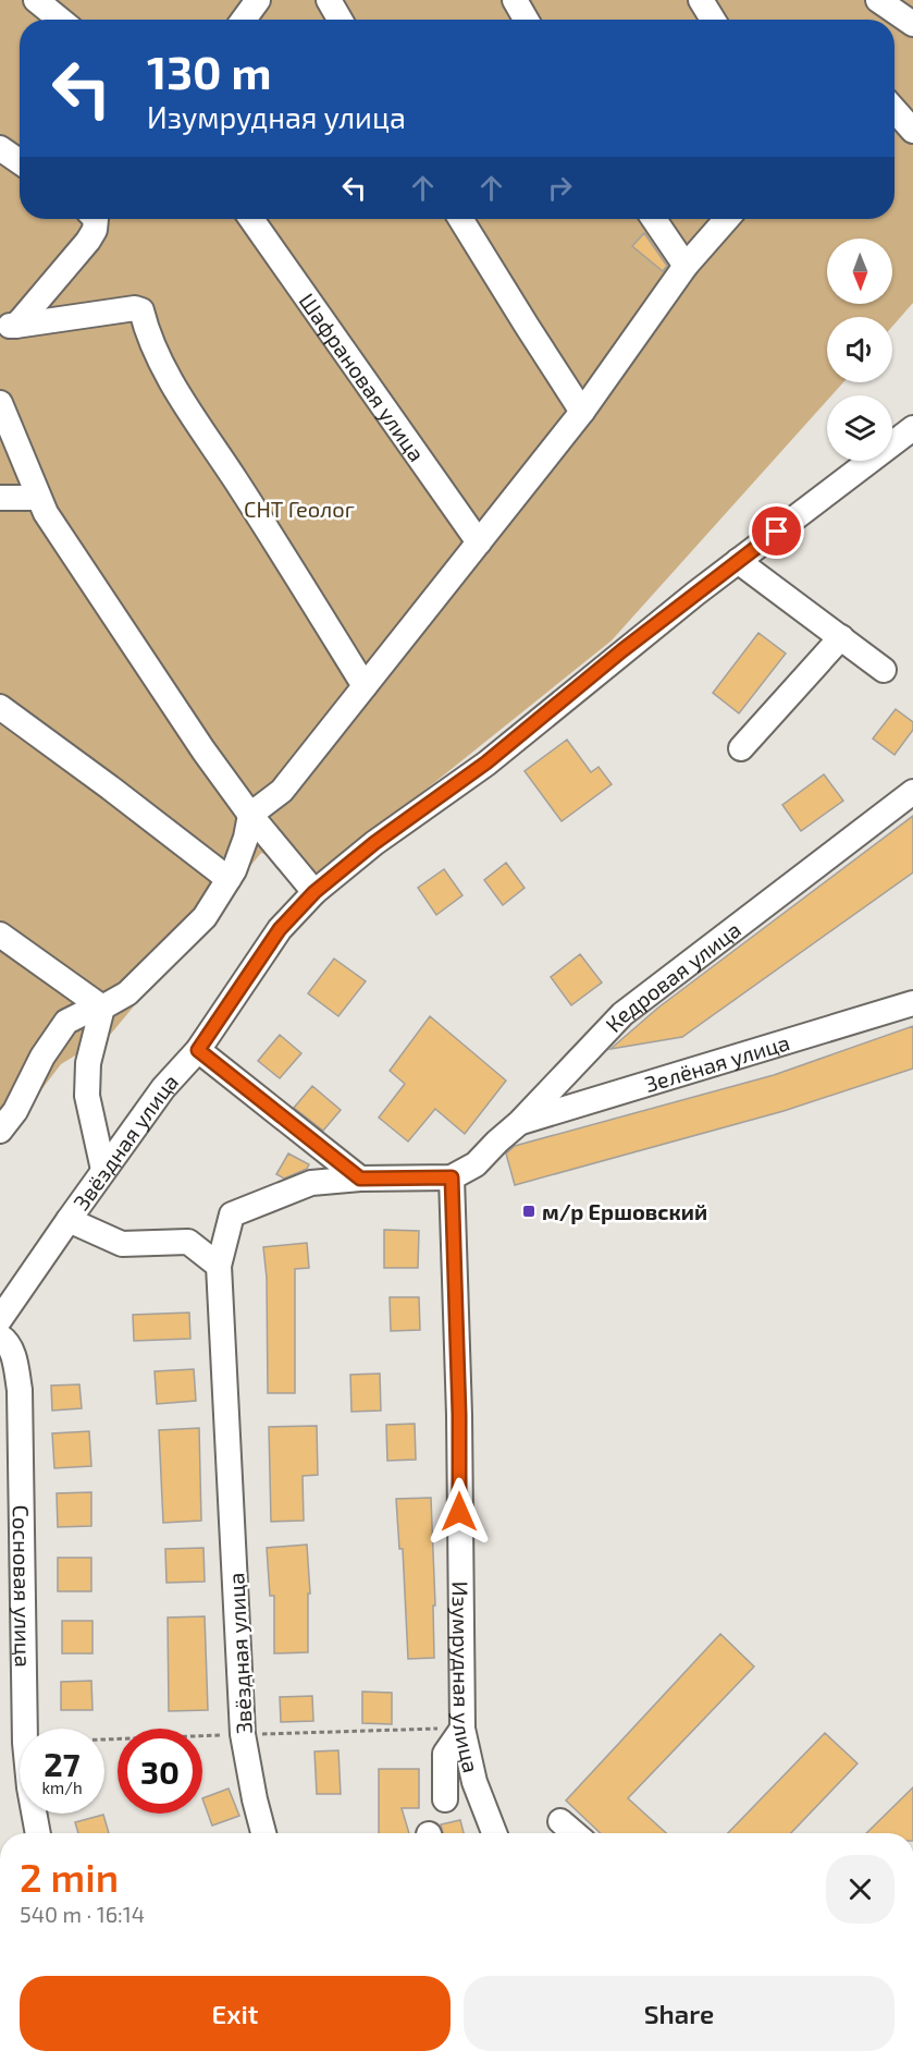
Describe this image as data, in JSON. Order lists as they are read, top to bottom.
{
  "streets": {
    "street": [
      "Шафрановая улица",
      "Кедровая улица",
      "Зелёная улица",
      "Звёздная улица",
      "Сосновая улица",
      "Изумрудная улица"
    ]
  },
  "crossings": [
    ["Кедровая улица", "Зелёная улица"],
    ["Кедровая улица", "Изумрудная улица"]
  ],
  "parks": ["СНТ Геолог"],
  "places": {
    "transit": ["м/р Ершовский"]
  },
  "north": "bottom",
  "page": {
    "turn": ["130 m", "Изумрудная улица"],
    "speed": "27 km/h",
    "limit": "30",
    "heading": ["2 min", "540 m · 16:14"],
    "buttons": ["Exit", "Share"]
  }
}
